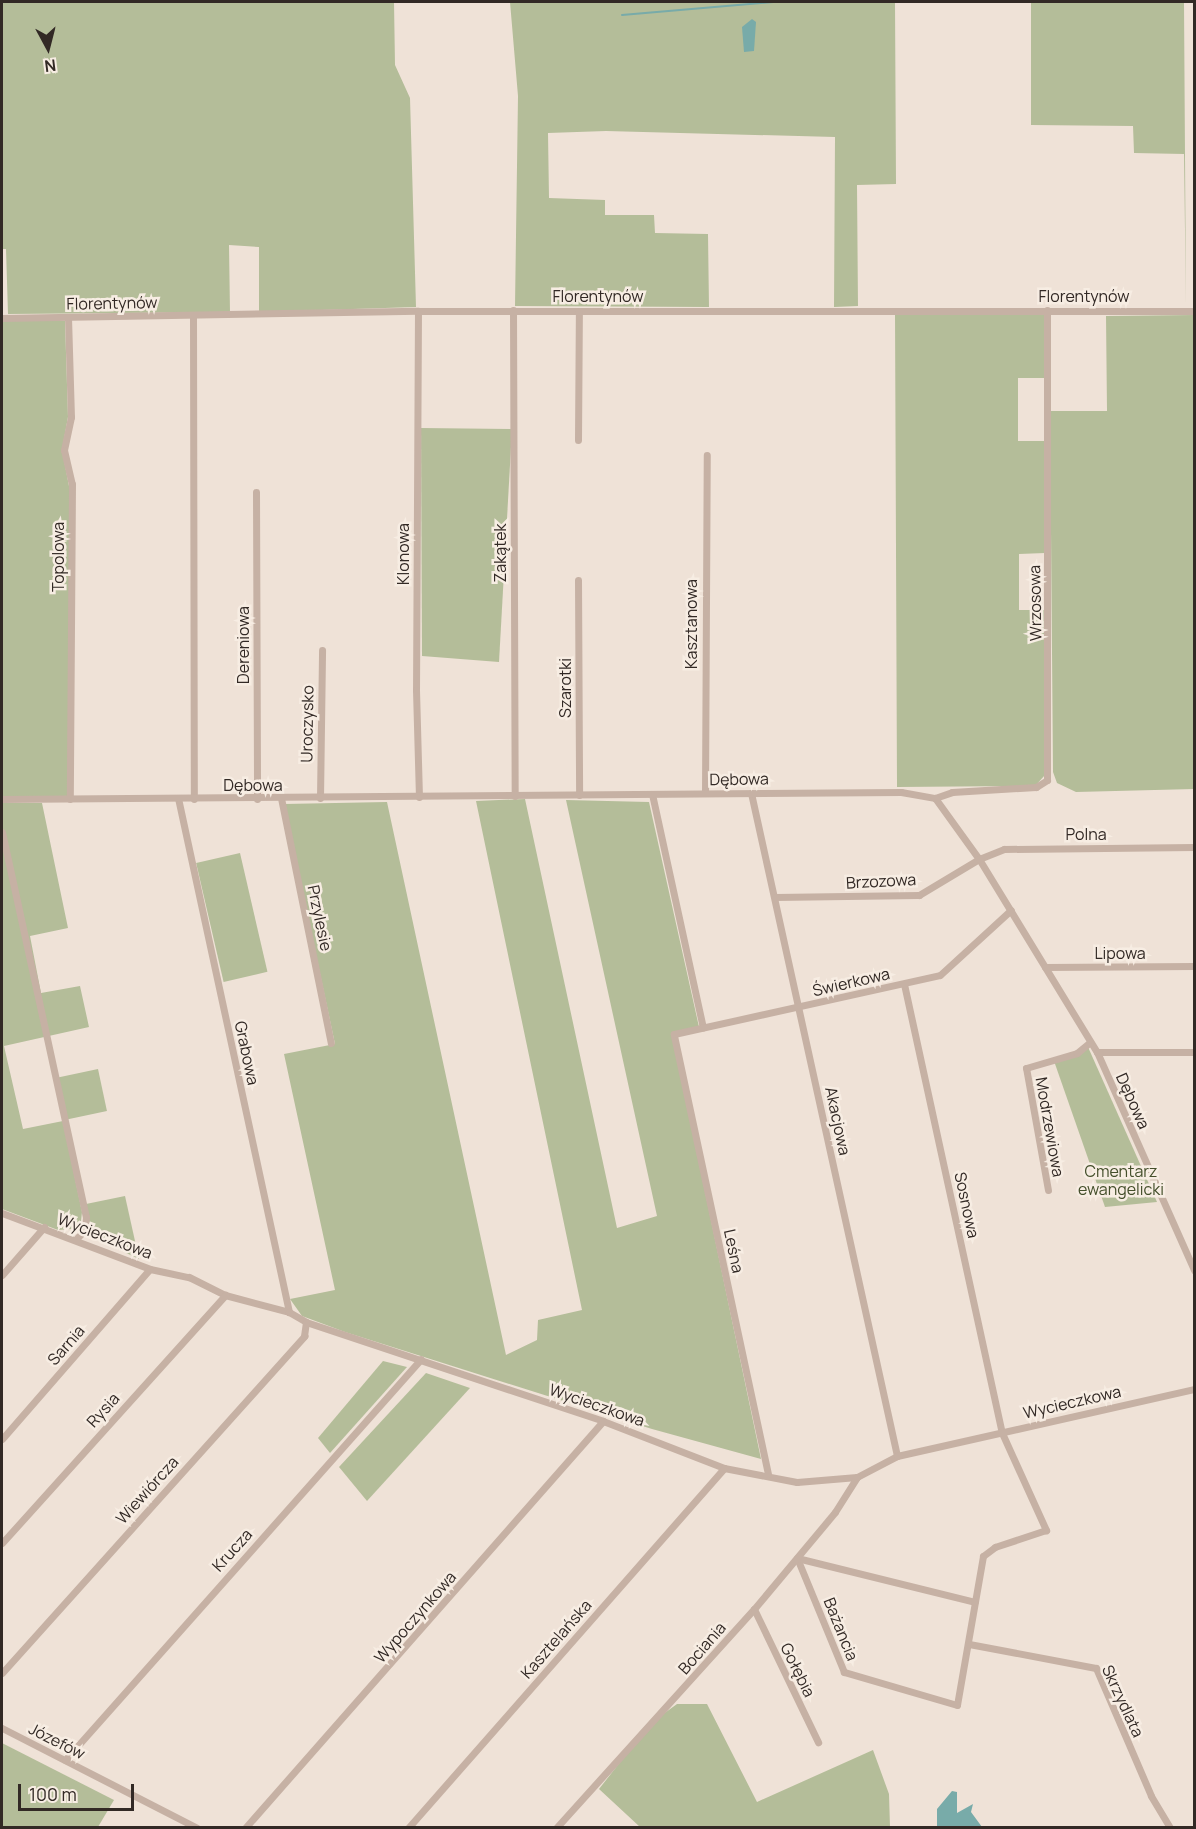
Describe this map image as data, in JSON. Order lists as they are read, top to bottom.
{
  "streets": {
    "street": [
      "Florentynów",
      "Zakątek",
      "Klonowa",
      "Topolowa",
      "Wrzosowa",
      "Kasztanowa",
      "Dereniowa",
      "Szarotki",
      "Uroczysko",
      "Dębowa",
      "Polna",
      "Brzozowa",
      "Przylesie",
      "Lipowa",
      "Świerkowa",
      "Grabowa",
      "Akacjowa",
      "Modrzewiowa",
      "Sosnowa",
      "Wycieczkowa",
      "Leśna",
      "Sarnia",
      "Rysia",
      "Wiewiórcza",
      "Krucza",
      "Wypoczynkowa",
      "Bażancia",
      "Kasztelańska",
      "Bociania",
      "Gołębia",
      "Skrzydlata",
      "Józefów"
    ]
  },
  "crossings": [
    ["Florentynów", "Zakątek"],
    ["Florentynów", "Klonowa"],
    ["Florentynów", "Topolowa"],
    ["Florentynów", "Wrzosowa"],
    ["Zakątek", "Dębowa"],
    ["Klonowa", "Dębowa"],
    ["Topolowa", "Dębowa"],
    ["Wrzosowa", "Dębowa"],
    ["Kasztanowa", "Dębowa"],
    ["Dereniowa", "Dębowa"],
    ["Szarotki", "Dębowa"],
    ["Uroczysko", "Dębowa"],
    ["Dębowa", "Polna"],
    ["Dębowa", "Brzozowa"],
    ["Dębowa", "Przylesie"],
    ["Dębowa", "Lipowa"],
    ["Dębowa", "Świerkowa"],
    ["Dębowa", "Grabowa"],
    ["Dębowa", "Akacjowa"],
    ["Dębowa", "Modrzewiowa"],
    ["Polna", "Brzozowa"],
    ["Brzozowa", "Akacjowa"],
    ["Świerkowa", "Akacjowa"],
    ["Świerkowa", "Sosnowa"],
    ["Świerkowa", "Leśna"],
    ["Grabowa", "Wycieczkowa"],
    ["Akacjowa", "Wycieczkowa"],
    ["Sosnowa", "Wycieczkowa"],
    ["Sosnowa", "Bażancia"],
    ["Wycieczkowa", "Leśna"],
    ["Wycieczkowa", "Sarnia"],
    ["Wycieczkowa", "Rysia"],
    ["Wycieczkowa", "Wiewiórcza"],
    ["Wycieczkowa", "Krucza"],
    ["Wycieczkowa", "Wypoczynkowa"],
    ["Wycieczkowa", "Bażancia"],
    ["Wycieczkowa", "Kasztelańska"],
    ["Wycieczkowa", "Bociania"],
    ["Krucza", "Józefów"],
    ["Bażancia", "Bociania"],
    ["Bażancia", "Skrzydlata"],
    ["Bociania", "Gołębia"]
  ],
  "parks": ["Cmentarz ewangelicki"],
  "scale_bar": "100 m",
  "north": "bottom"
}
